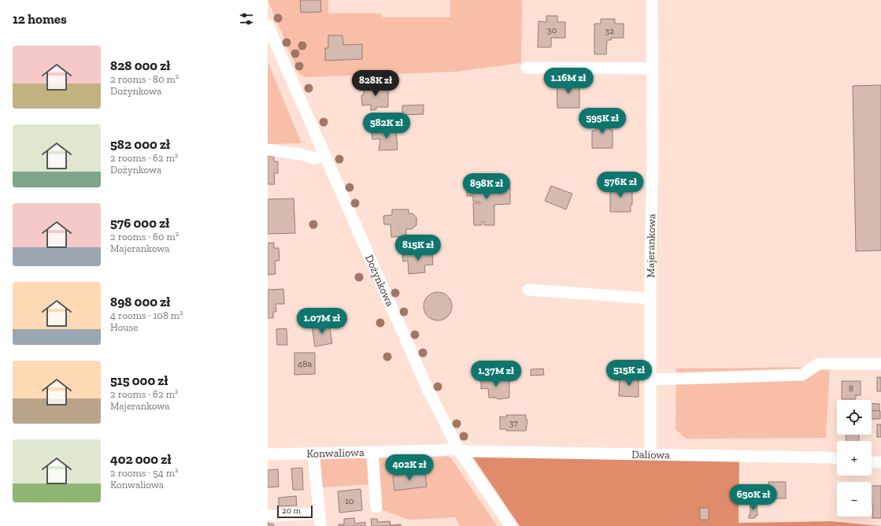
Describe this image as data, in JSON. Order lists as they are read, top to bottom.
{
  "streets": {
    "street": [
      "Majerankowa",
      "Dożynkowa",
      "Konwaliowa",
      "Daliowa"
    ]
  },
  "crossings": [
    ["Majerankowa", "Daliowa"],
    ["Dożynkowa", "Konwaliowa"],
    ["Dożynkowa", "Daliowa"],
    ["Konwaliowa", "Daliowa"]
  ],
  "house_numbers": [
    "30",
    "32",
    "48a",
    "8",
    "37",
    "10"
  ],
  "scale_bar": "20 m",
  "page": {
    "heading": "12 homes",
    "list": [
      {
        "name": "828 000 zł",
        "note": "2 rooms · 80 m² · Dożynkowa"
      },
      {
        "name": "582 000 zł",
        "note": "2 rooms · 62 m² · Dożynkowa"
      },
      {
        "name": "576 000 zł",
        "note": "2 rooms · 60 m² · Majerankowa"
      },
      {
        "name": "898 000 zł",
        "note": "4 rooms · 108 m² · House"
      },
      {
        "name": "515 000 zł",
        "note": "2 rooms · 62 m² · Majerankowa"
      },
      {
        "name": "402 000 zł",
        "note": "2 rooms · 54 m² · Konwaliowa"
      }
    ],
    "price": [
      "1.16M zł",
      "828K zł",
      "595K zł",
      "582K zł",
      "576K zł",
      "898K zł",
      "815K zł",
      "1.07M zł",
      "515K zł",
      "1.37M zł",
      "402K zł",
      "650K zł"
    ],
    "map_buttons": ["+", "−"],
    "scale": "20 m"
  }
}
